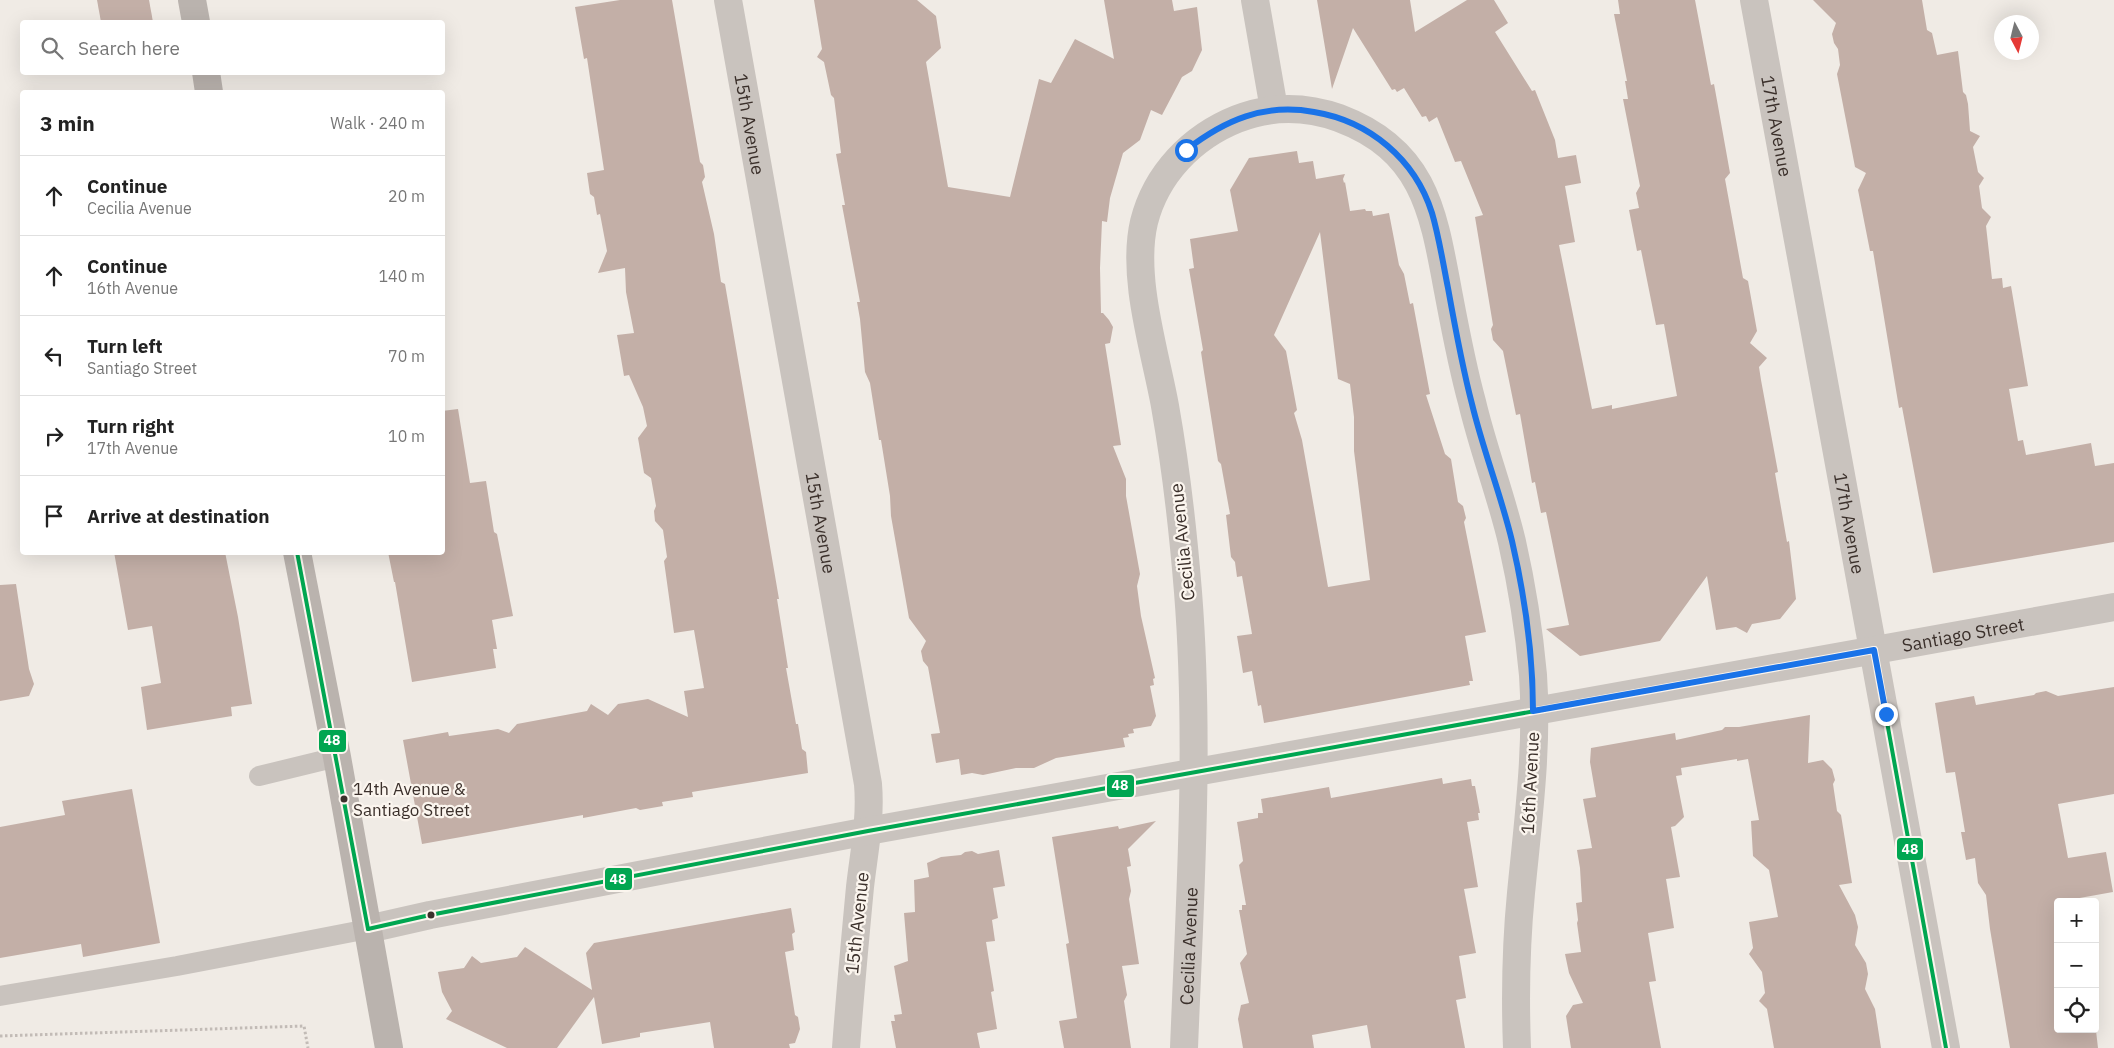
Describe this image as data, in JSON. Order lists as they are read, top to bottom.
{
  "streets": {
    "street": [
      "15th Avenue",
      "17th Avenue",
      "Cecilia Avenue",
      "Santiago Street",
      "16th Avenue"
    ]
  },
  "crossings": [
    ["15th Avenue", "Santiago Street"],
    ["17th Avenue", "Santiago Street"],
    ["Cecilia Avenue", "Santiago Street"],
    ["Cecilia Avenue", "16th Avenue"],
    ["Santiago Street", "16th Avenue"]
  ],
  "places": ["14th Avenue & Santiago Street"],
  "lines": ["transit line 48"],
  "north": "bottom",
  "page": {
    "search": "Search here",
    "heading": ["3 min", "Walk · 240 m"],
    "list": [
      ["Continue", "Cecilia Avenue", "20 m"],
      ["Continue", "16th Avenue", "140 m"],
      ["Turn left", "Santiago Street", "70 m"],
      ["Turn right", "17th Avenue", "10 m"],
      "Arrive at destination"
    ],
    "map_buttons": ["+", "−"]
  }
}
